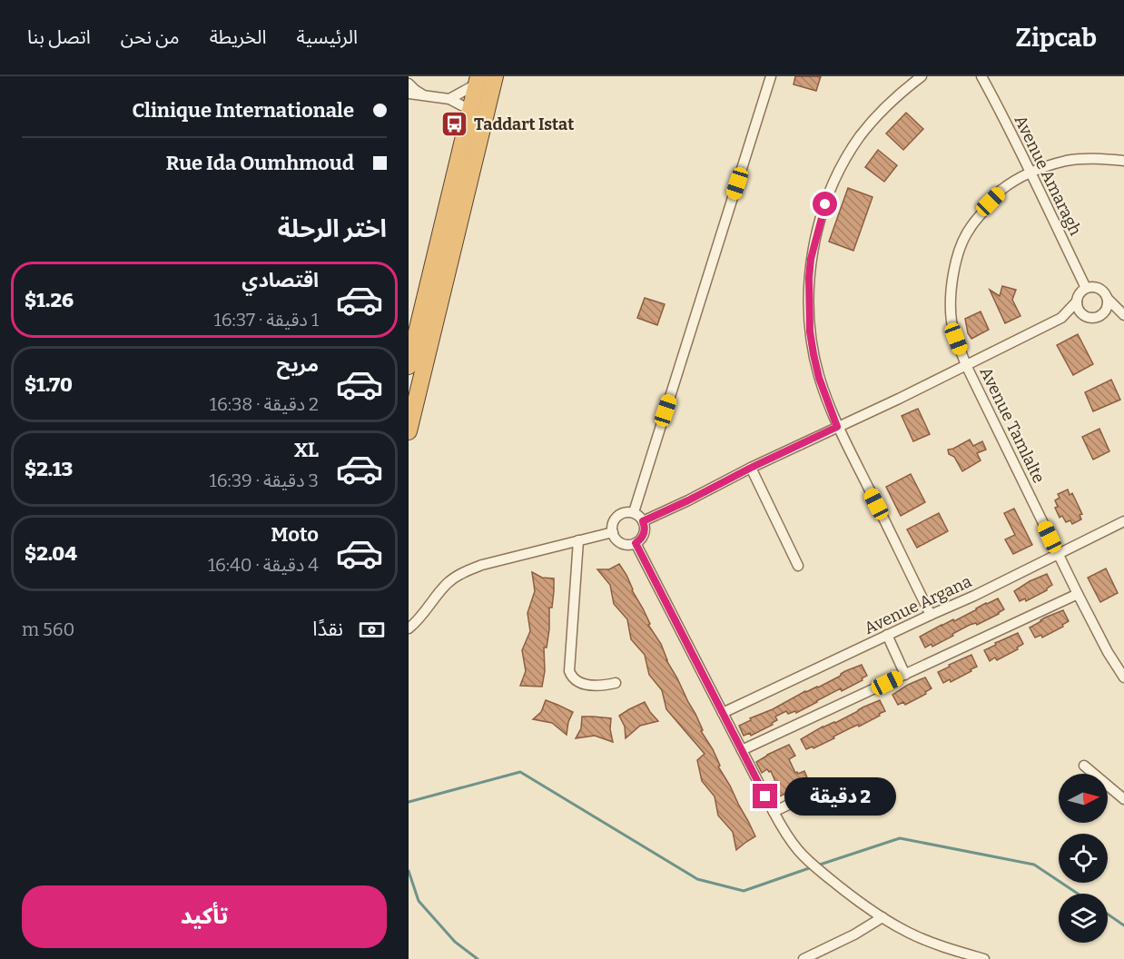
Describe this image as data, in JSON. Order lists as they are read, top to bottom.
{
  "streets": {
    "street": ["Avenue Amaragh", "Avenue Tamlalte", "Avenue Argana"]
  },
  "crossings": [
    ["Avenue Amaragh", "Avenue Tamlalte"],
    ["Avenue Tamlalte", "Avenue Argana"]
  ],
  "places": {
    "bus stop": ["Taddart Istat"]
  },
  "north": "right",
  "page": {
    "header": "Zipcab",
    "nav": [
      "الرئيسية",
      "الخريطة",
      "من نحن",
      "اتصل بنا"
    ],
    "banner": ["Clinique Internationale", "Rue Ida Oumhmoud"],
    "heading": "اختر الرحلة",
    "list": [
      {
        "name": "اقتصادي",
        "note": "1 دقيقة · 16:37",
        "value": "$1.26"
      },
      {
        "name": "مريح",
        "note": "2 دقيقة · 16:38",
        "value": "$1.70"
      },
      {
        "name": "XL",
        "note": "3 دقيقة · 16:39",
        "value": "$2.13"
      },
      {
        "name": "Moto",
        "note": "4 دقيقة · 16:40",
        "value": "$2.04"
      }
    ],
    "pay": ["نقدًا", "560 m"],
    "bubble": "2 دقيقة",
    "buttons": "تأكيد"
  }
}
